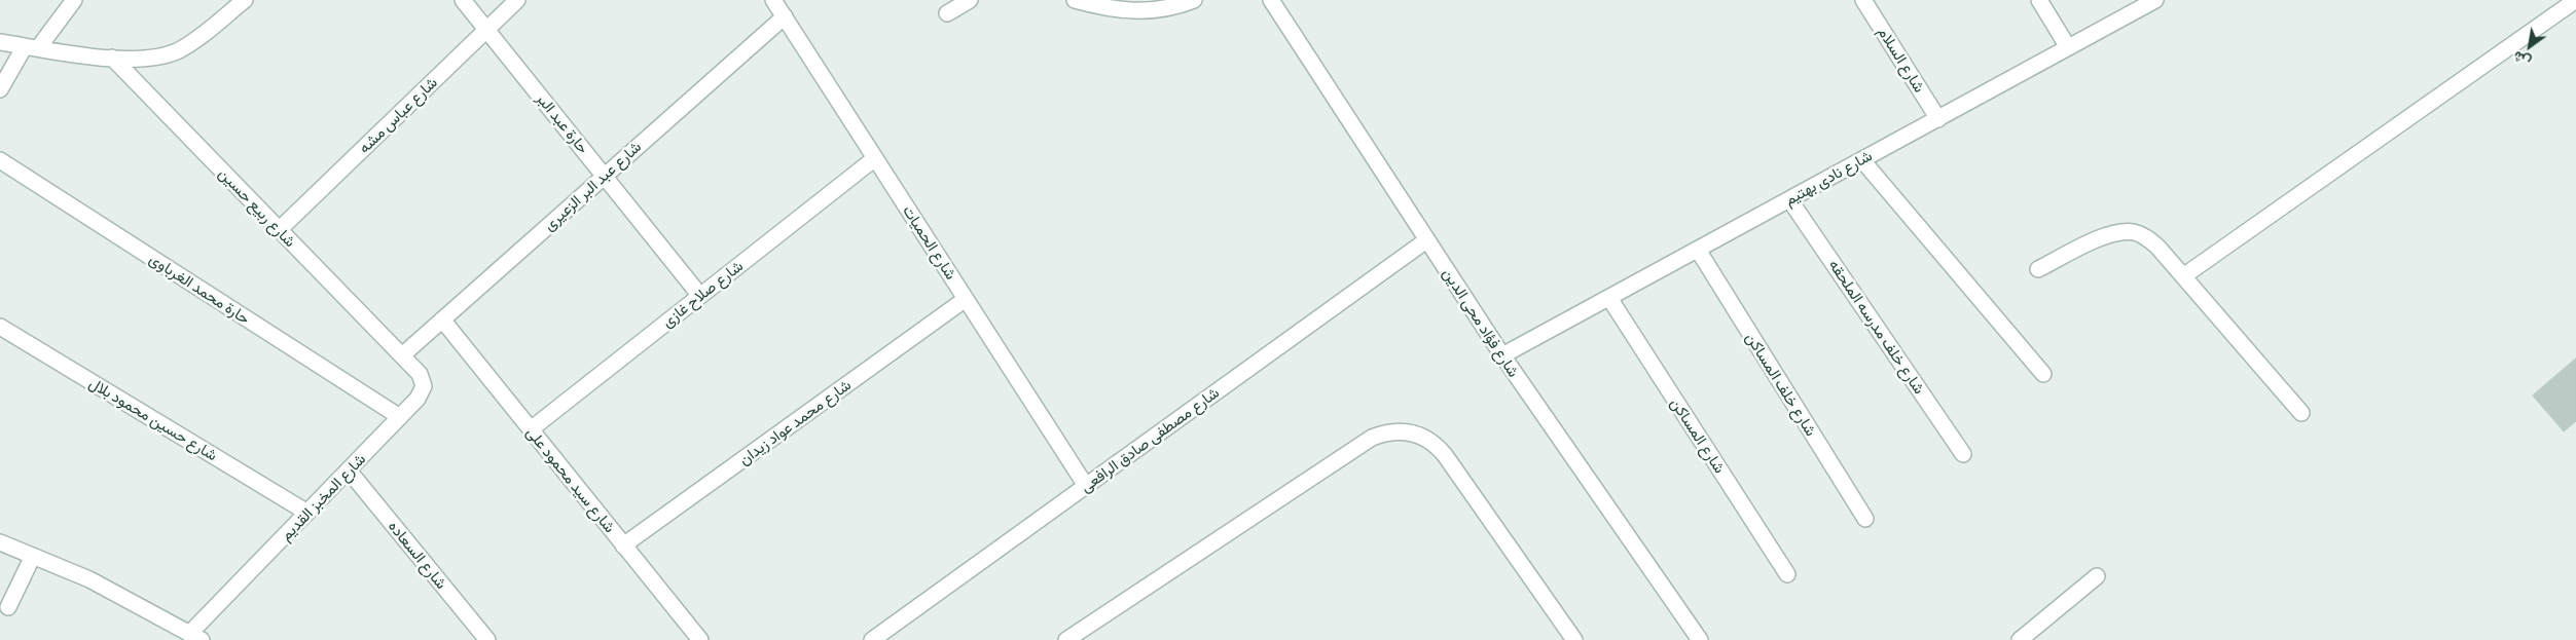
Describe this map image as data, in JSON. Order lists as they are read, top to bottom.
{
  "streets": {
    "street": [
      "شارع السلام",
      "شارع عباس مشه",
      "حارة عبد البر",
      "شارع نادى بهتيم",
      "شارع عبد البر الزعيرى",
      "شارع ربيع حسين",
      "شارع الحميات",
      "حارة محمد الغرباوى",
      "شارع صلاح غازى",
      "شارع فؤاد محى الدين",
      "شارع خلف مدرسه الملحقه",
      "شارع خلف المساكن",
      "شارع حسين محمود بلال",
      "شارع محمد عواد زيدان",
      "شارع المساكن",
      "شارع مصطفى صادق الرافعى",
      "شارع سيد محمود على",
      "شارع المخبز القديم",
      "شارع السعاده"
    ]
  },
  "crossings": [
    ["شارع السلام", "شارع نادى بهتيم"],
    ["شارع عباس مشه", "حارة عبد البر"],
    ["شارع عباس مشه", "شارع ربيع حسين"],
    ["حارة عبد البر", "شارع عبد البر الزعيرى"],
    ["حارة عبد البر", "شارع صلاح غازى"],
    ["شارع نادى بهتيم", "شارع فؤاد محى الدين"],
    ["شارع نادى بهتيم", "شارع خلف مدرسه الملحقه"],
    ["شارع نادى بهتيم", "شارع خلف المساكن"],
    ["شارع نادى بهتيم", "شارع المساكن"],
    ["شارع عبد البر الزعيرى", "شارع ربيع حسين"],
    ["شارع عبد البر الزعيرى", "شارع الحميات"],
    ["شارع عبد البر الزعيرى", "شارع سيد محمود على"],
    ["شارع عبد البر الزعيرى", "شارع المخبز القديم"],
    ["شارع ربيع حسين", "شارع المخبز القديم"],
    ["شارع الحميات", "شارع صلاح غازى"],
    ["شارع الحميات", "شارع محمد عواد زيدان"],
    ["شارع الحميات", "شارع مصطفى صادق الرافعى"],
    ["حارة محمد الغرباوى", "شارع المخبز القديم"],
    ["شارع صلاح غازى", "شارع سيد محمود على"],
    ["شارع فؤاد محى الدين", "شارع مصطفى صادق الرافعى"],
    ["شارع حسين محمود بلال", "شارع المخبز القديم"],
    ["شارع محمد عواد زيدان", "شارع سيد محمود على"],
    ["شارع المخبز القديم", "شارع السعاده"]
  ],
  "north": "bottom left"
}
